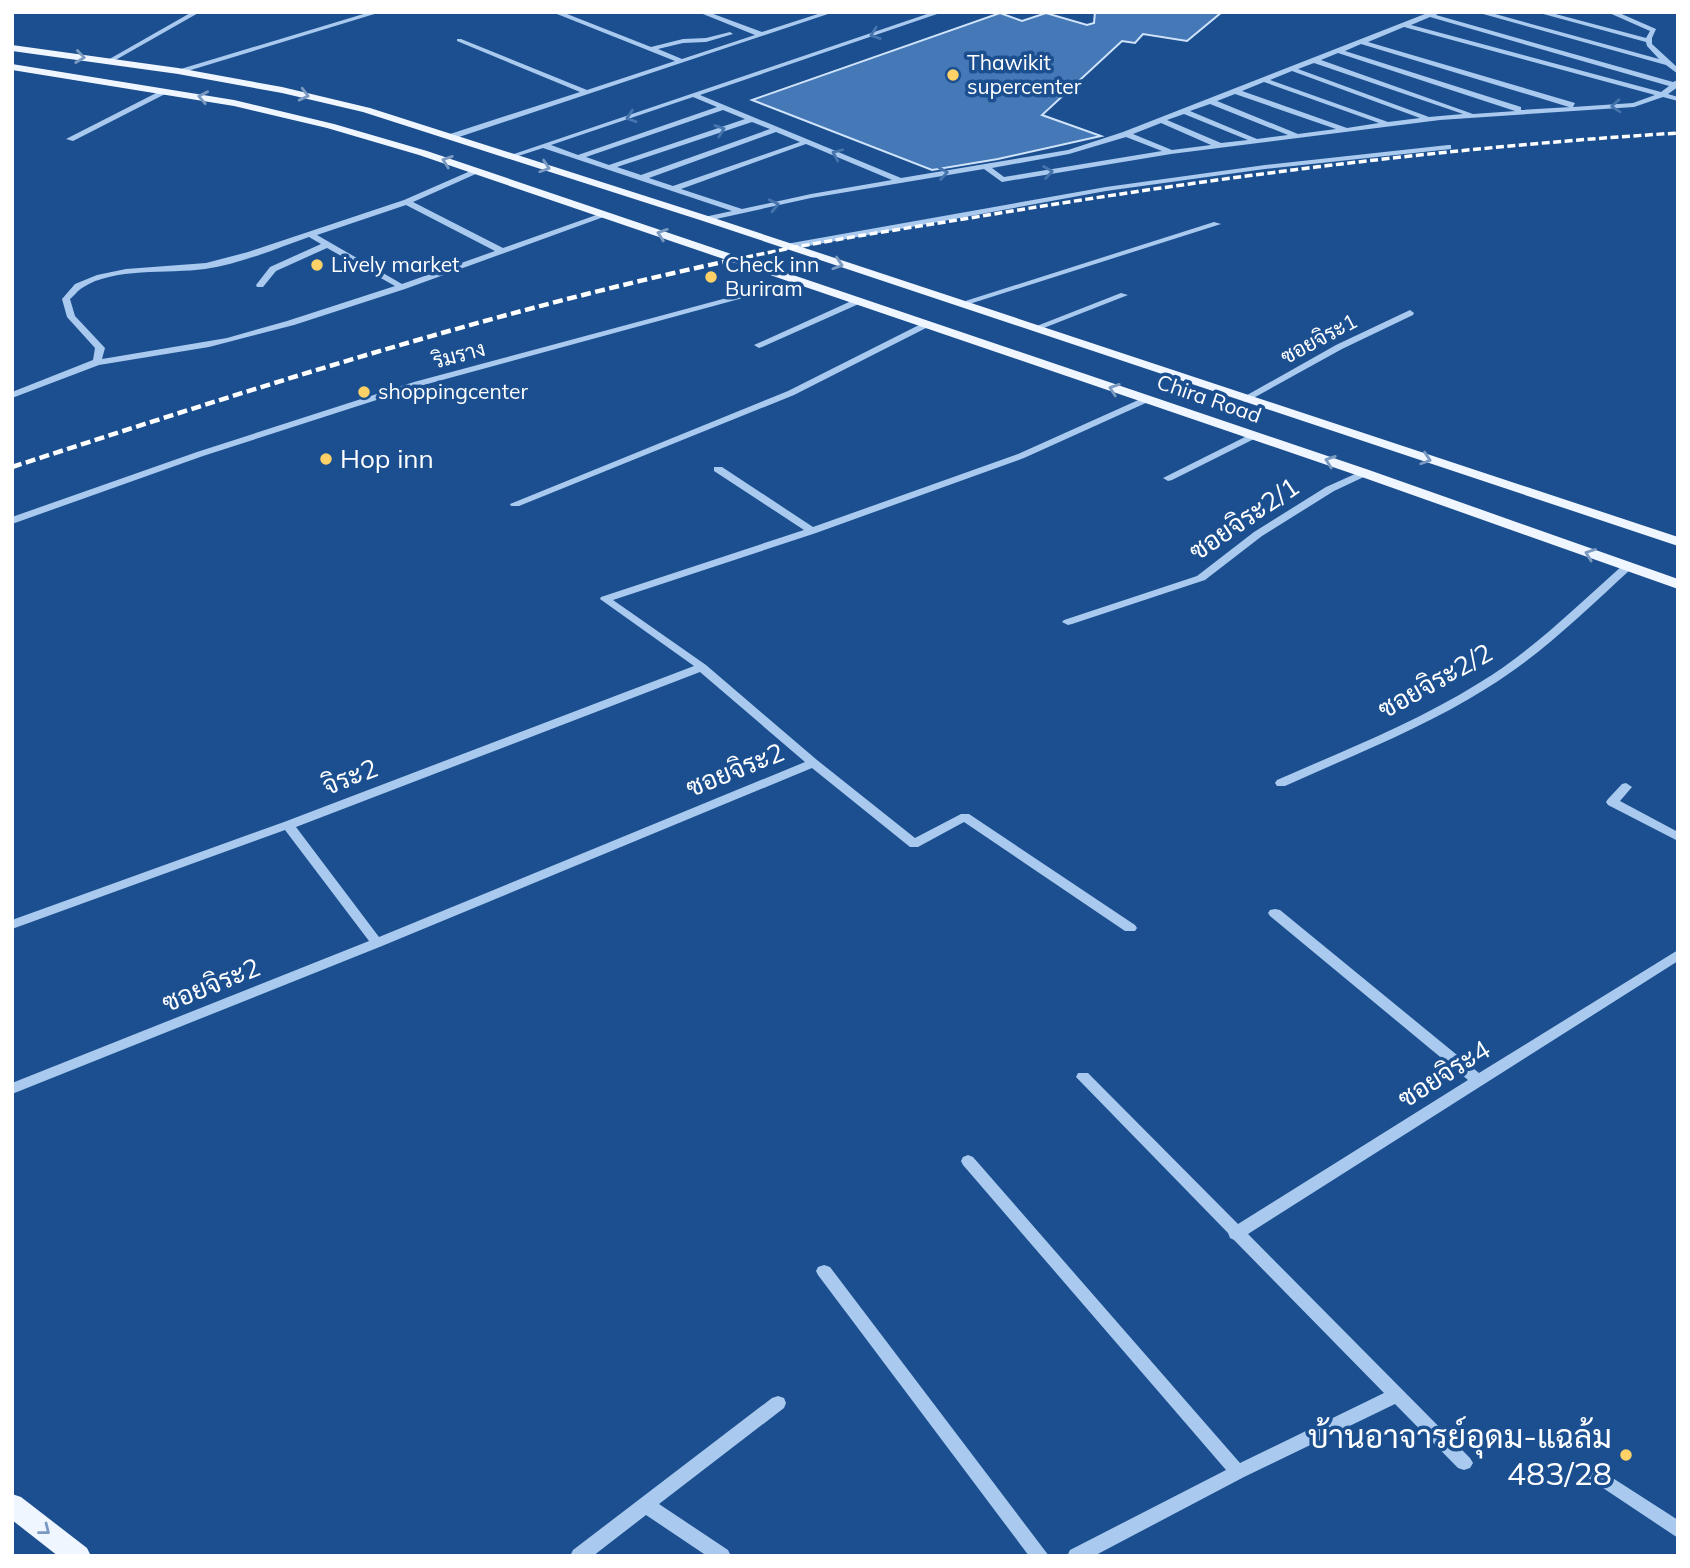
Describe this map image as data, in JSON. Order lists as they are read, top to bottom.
{
  "streets": {
    "main road": ["Chira Road"],
    "street": [
      "ซอยจิระ1",
      "ริมราง",
      "ซอยจิระ2/1",
      "ซอยจิระ2/2",
      "ซอยจิระ2",
      "จิระ2",
      "ซอยจิระ4"
    ]
  },
  "crossings": [
    ["ซอยจิระ1", "Chira Road"],
    ["ริมราง", "Chira Road"],
    ["Chira Road", "ซอยจิระ2/1"],
    ["Chira Road", "ซอยจิระ2/2"],
    ["Chira Road", "ซอยจิระ2"],
    ["ซอยจิระ2", "จิระ2"]
  ],
  "places": [
    "Thawikit supercenter",
    "Lively market",
    "Check inn Buriram",
    "shoppingcenter",
    "Hop inn",
    "บ้านอาจารย์อุดม-แฉล้ม 483/28"
  ]
}
